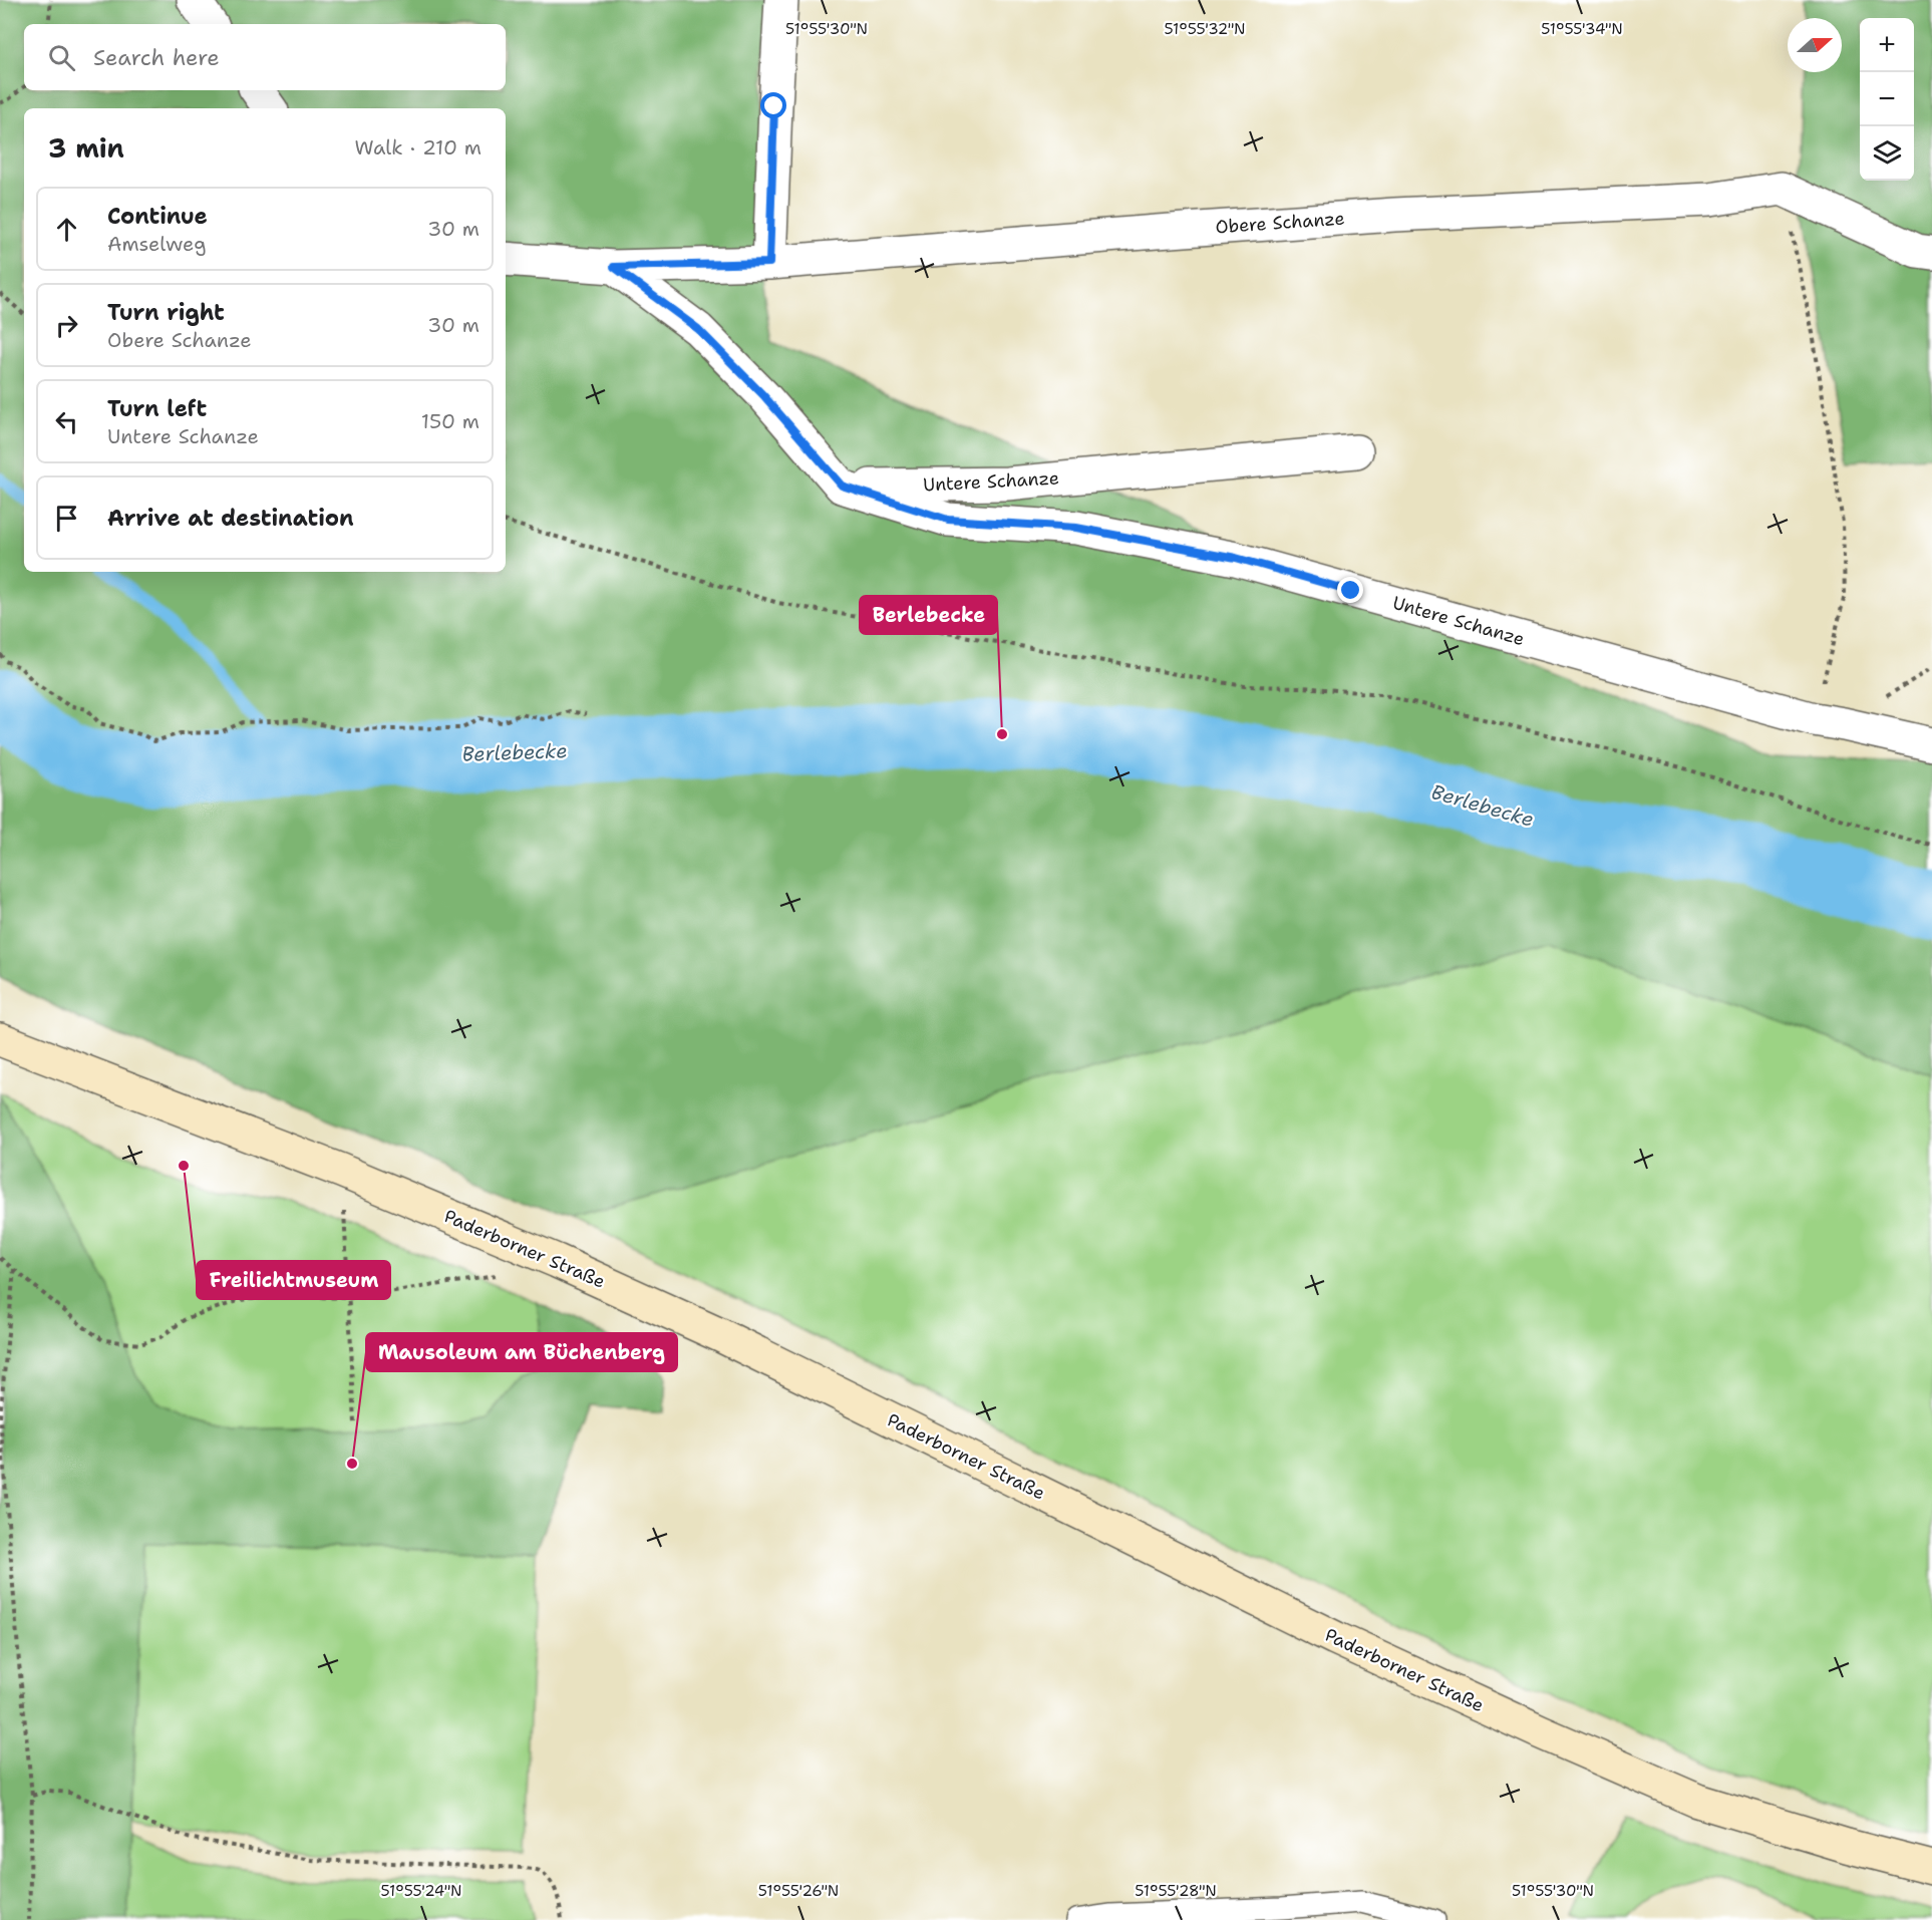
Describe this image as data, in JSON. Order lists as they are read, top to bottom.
{
  "streets": {
    "main road": ["Paderborner Straße"],
    "street": ["Obere Schanze", "Untere Schanze"]
  },
  "water": ["Berlebecke"],
  "places": ["Berlebecke", "Freilichtmuseum", "Mausoleum am Büchenberg"],
  "north": "right",
  "page": {
    "map_buttons": ["+", "−"],
    "search": "Search here",
    "heading": ["3 min", "Walk · 210 m"],
    "list": [
      ["Continue", "Amselweg", "30 m"],
      ["Turn right", "Obere Schanze", "30 m"],
      ["Turn left", "Untere Schanze", "150 m"],
      "Arrive at destination"
    ]
  },
  "coordinates": [
    "51°55'30\"N",
    "51°55'32\"N",
    "51°55'34\"N",
    "51°55'24\"N",
    "51°55'26\"N",
    "51°55'28\"N"
  ]
}
